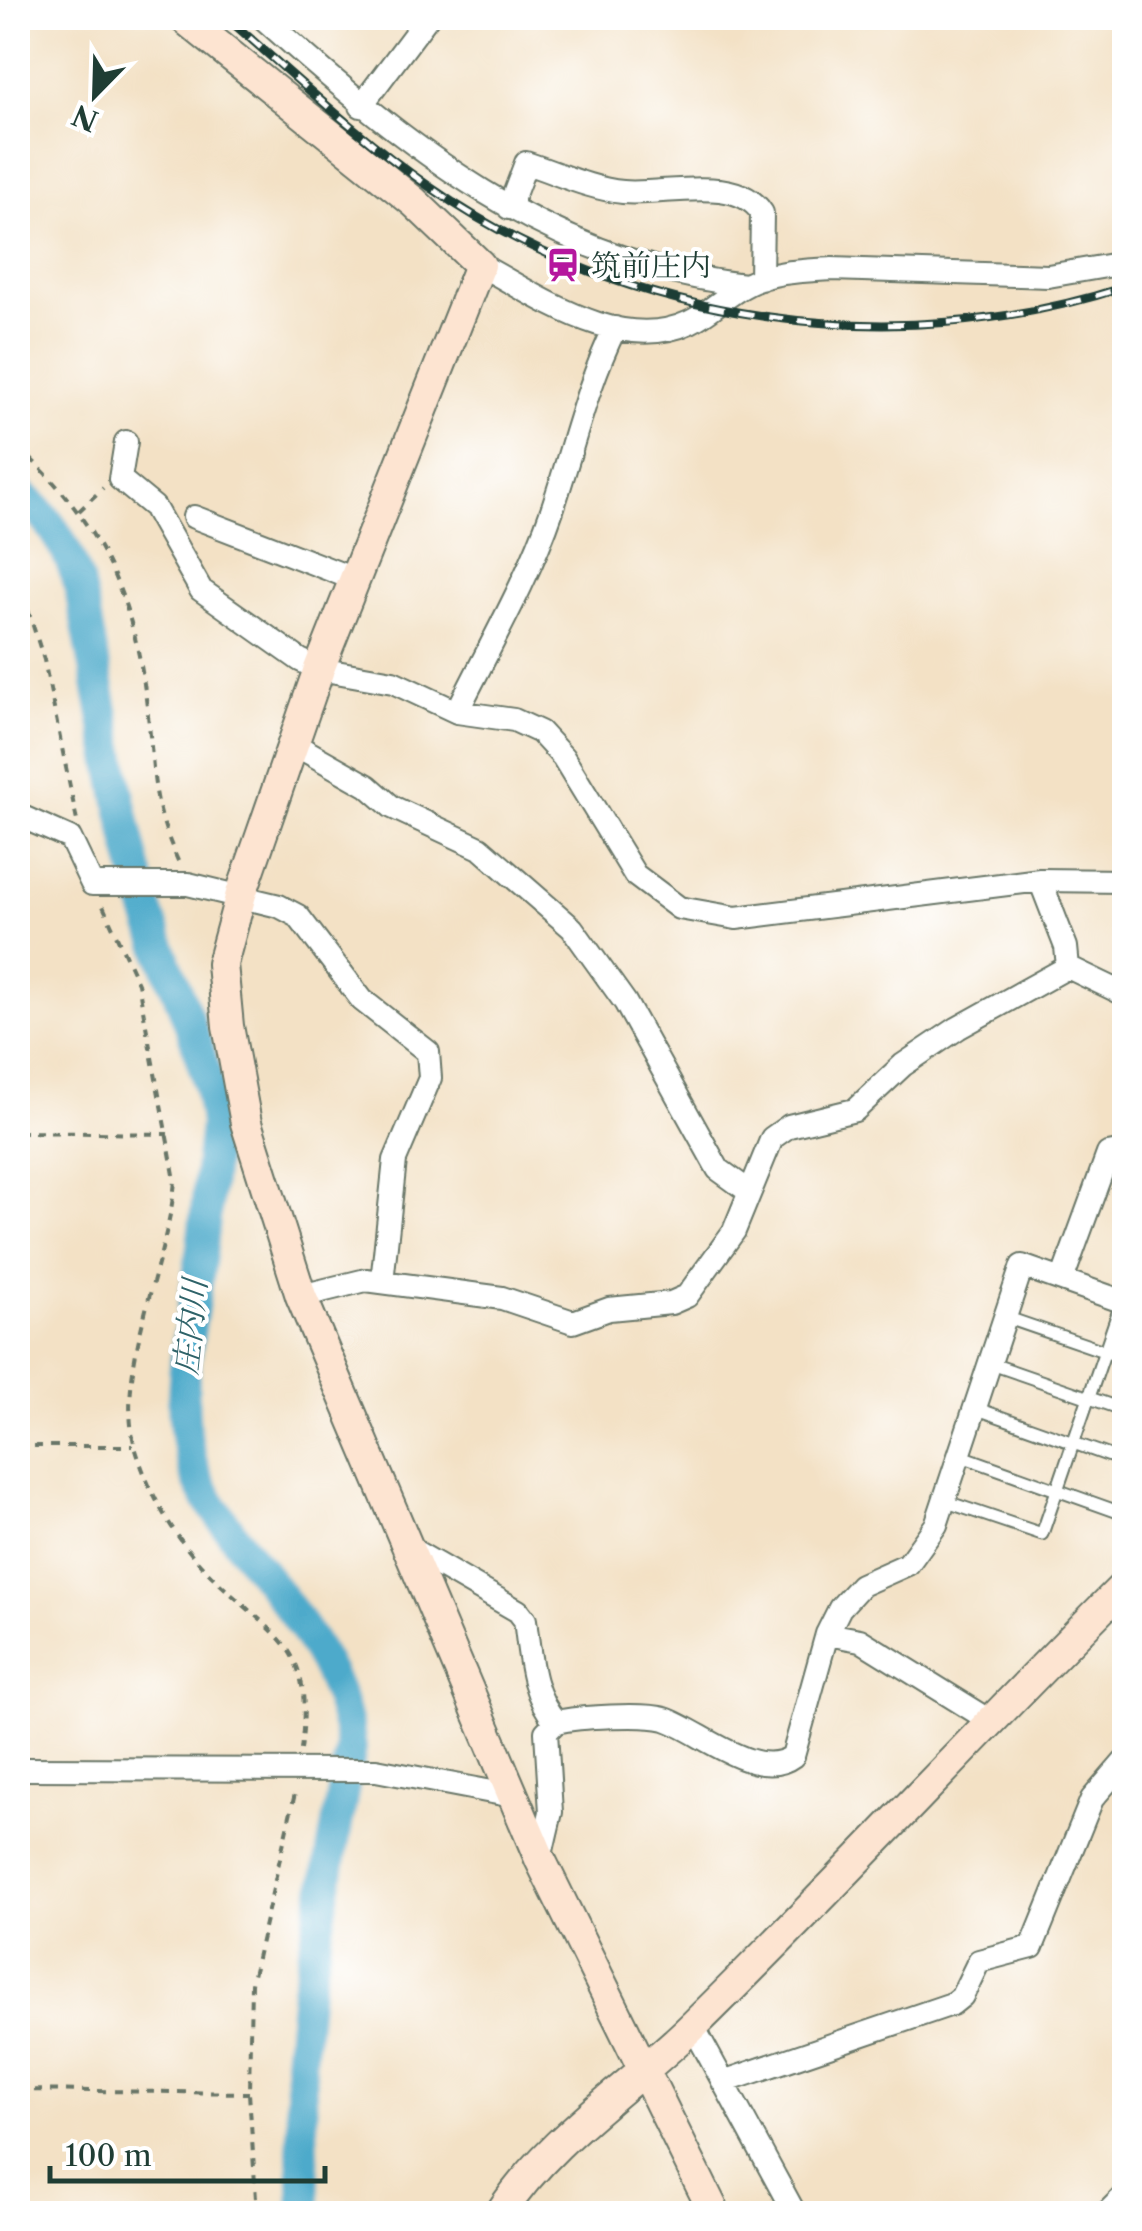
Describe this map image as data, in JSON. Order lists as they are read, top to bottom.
{
  "water": ["庄内川"],
  "places": {
    "station": ["筑前庄内"]
  },
  "scale_bar": "100 m",
  "north": "bottom left"
}
